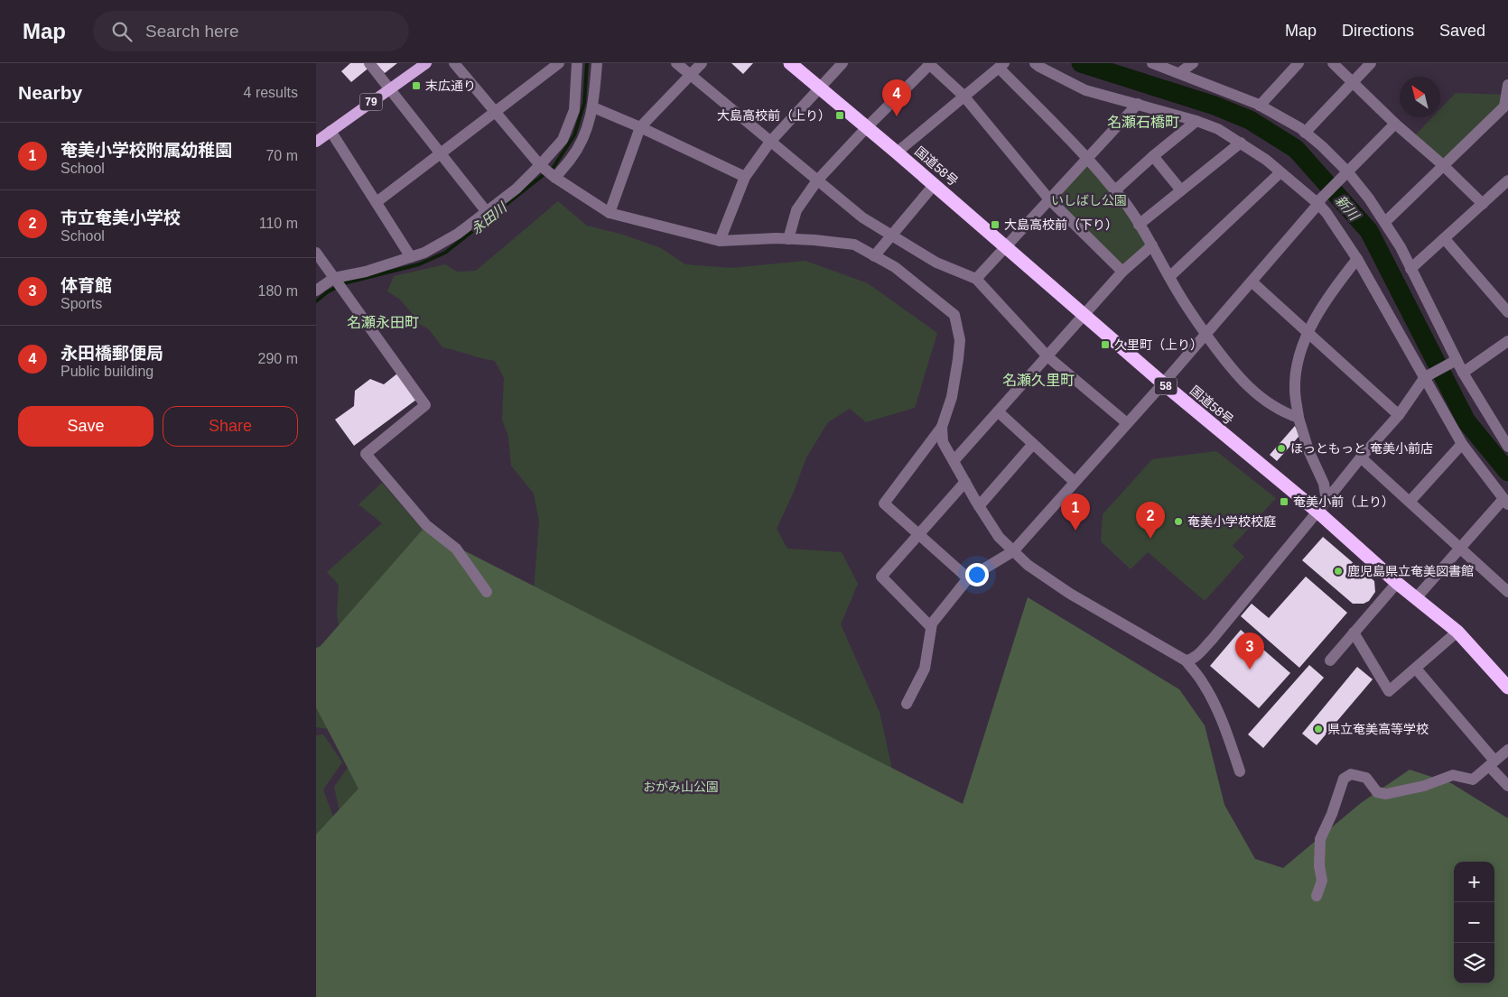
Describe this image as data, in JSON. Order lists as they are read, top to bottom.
{
  "streets": {
    "highway": ["国道58号", "58"],
    "main road": ["79"]
  },
  "districts": ["名瀬石橋町", "名瀬永田町", "名瀬久里町"],
  "water": ["新川", "永田川"],
  "parks": ["いしばし公園", "おがみ山公園"],
  "places": {
    "transit": [
      "末広通り",
      "大島高校前（上り）",
      "大島高校前（下り）",
      "久里町（上り）",
      "奄美小前（上り）"
    ],
    "other": [
      "ほっともっと 奄美小前店",
      "奄美小学校校庭",
      "鹿児島県立奄美図書館",
      "県立奄美高等学校"
    ]
  },
  "north": "top left",
  "page": {
    "header": "Map",
    "search": "Search here",
    "nav": ["Map", "Directions", "Saved"],
    "heading": ["Nearby", "4 results"],
    "pins": [
      "4",
      "1",
      "2",
      "3"
    ],
    "list": [
      {
        "mark": "1",
        "name": "奄美小学校附属幼稚園",
        "note": "School",
        "value": "70 m"
      },
      {
        "mark": "2",
        "name": "市立奄美小学校",
        "note": "School",
        "value": "110 m"
      },
      {
        "mark": "3",
        "name": "体育館",
        "note": "Sports",
        "value": "180 m"
      },
      {
        "mark": "4",
        "name": "永田橋郵便局",
        "note": "Public building",
        "value": "290 m"
      }
    ],
    "buttons": ["Save", "Share"],
    "map_buttons": ["+", "−"]
  }
}
